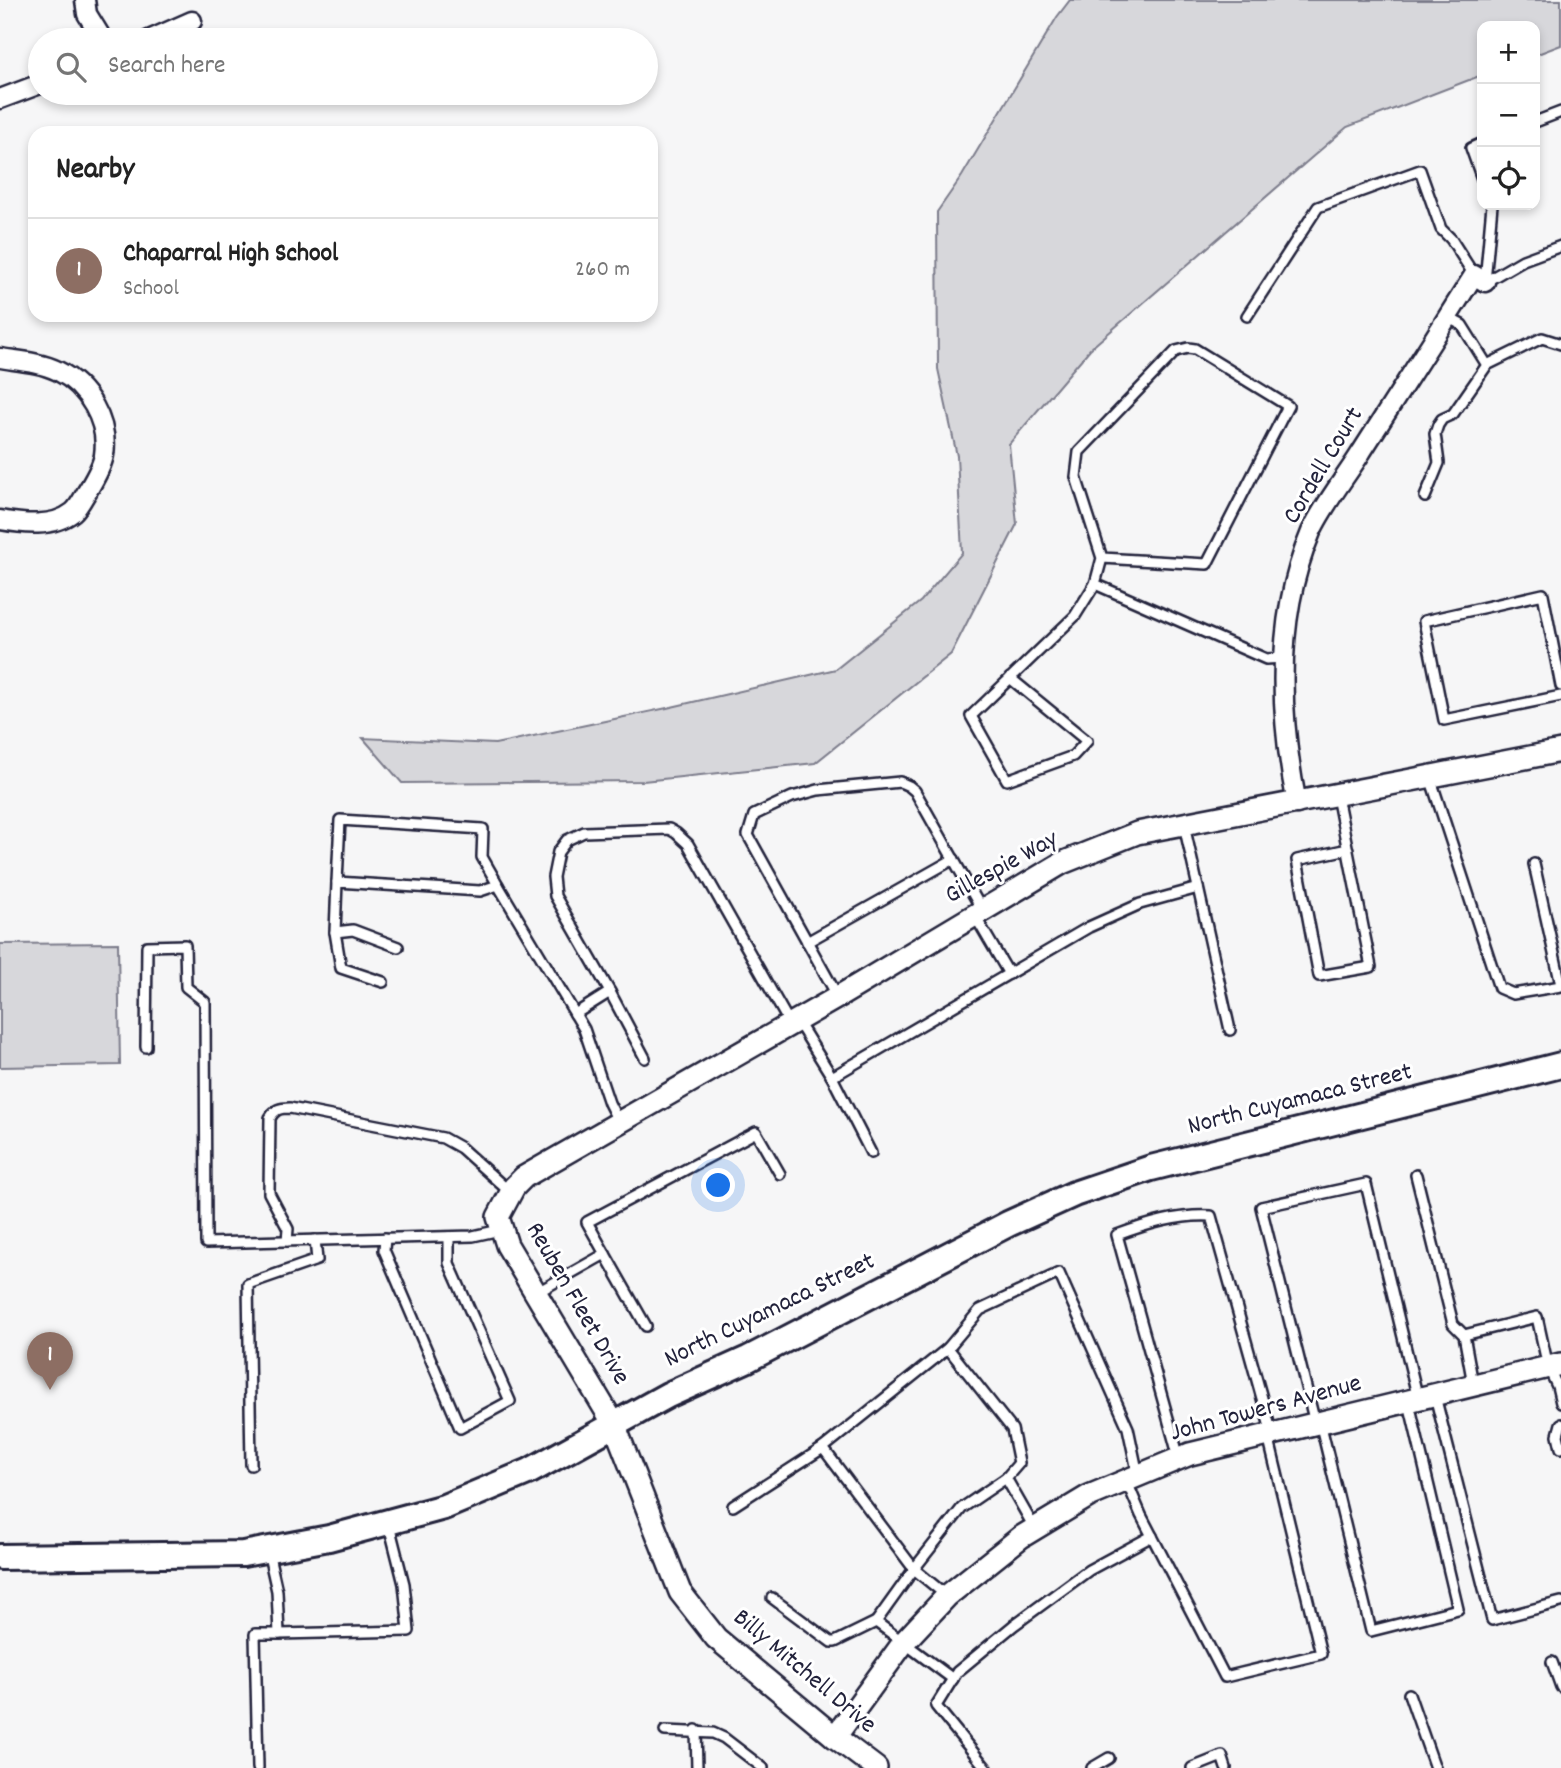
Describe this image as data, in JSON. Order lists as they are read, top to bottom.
{
  "streets": {
    "main road": ["North Cuyamaca Street"],
    "street": [
      "Cordell Court",
      "Gillespie Way",
      "Reuben Fleet Drive",
      "John Towers Avenue",
      "Billy Mitchell Drive"
    ]
  },
  "crossings": [
    ["Cordell Court", "Gillespie Way"],
    ["Gillespie Way", "Reuben Fleet Drive"],
    ["North Cuyamaca Street", "Reuben Fleet Drive"],
    ["North Cuyamaca Street", "Billy Mitchell Drive"],
    ["Reuben Fleet Drive", "Billy Mitchell Drive"],
    ["John Towers Avenue", "Billy Mitchell Drive"]
  ],
  "page": {
    "map_buttons": ["+", "−"],
    "search": "Search here",
    "heading": "Nearby",
    "list": [
      {
        "mark": "1",
        "name": "Chaparral High School",
        "note": "School",
        "value": "260 m"
      }
    ],
    "pins": "1"
  }
}
